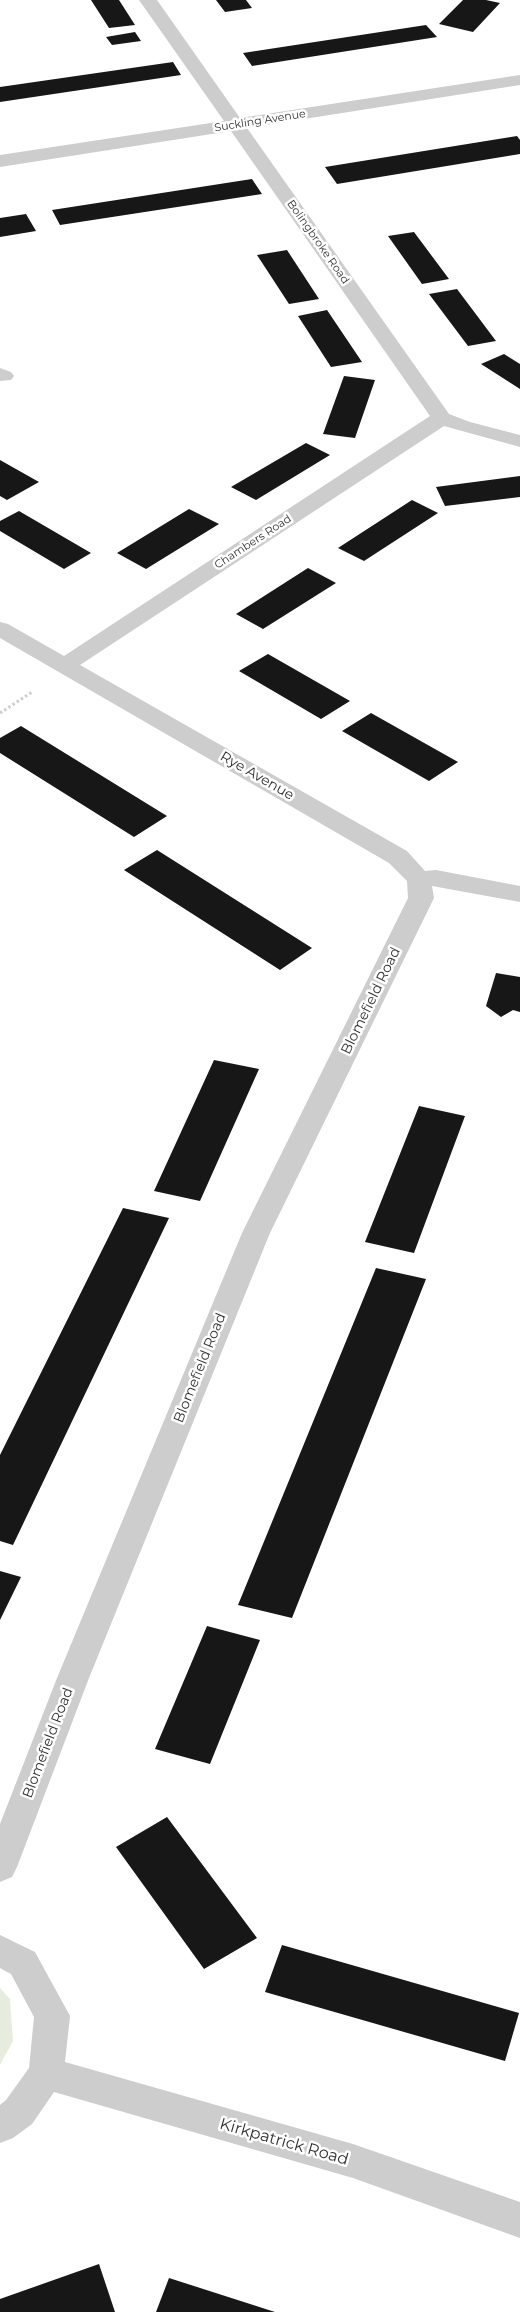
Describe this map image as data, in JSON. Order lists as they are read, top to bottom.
{
  "streets": {
    "street": [
      "Suckling Avenue",
      "Bolingbroke Road",
      "Chambers Road",
      "Rye Avenue",
      "Blomefield Road",
      "Kirkpatrick Road"
    ]
  },
  "crossings": [
    ["Suckling Avenue", "Bolingbroke Road"],
    ["Bolingbroke Road", "Chambers Road"],
    ["Chambers Road", "Rye Avenue"],
    ["Rye Avenue", "Blomefield Road"]
  ]
}
